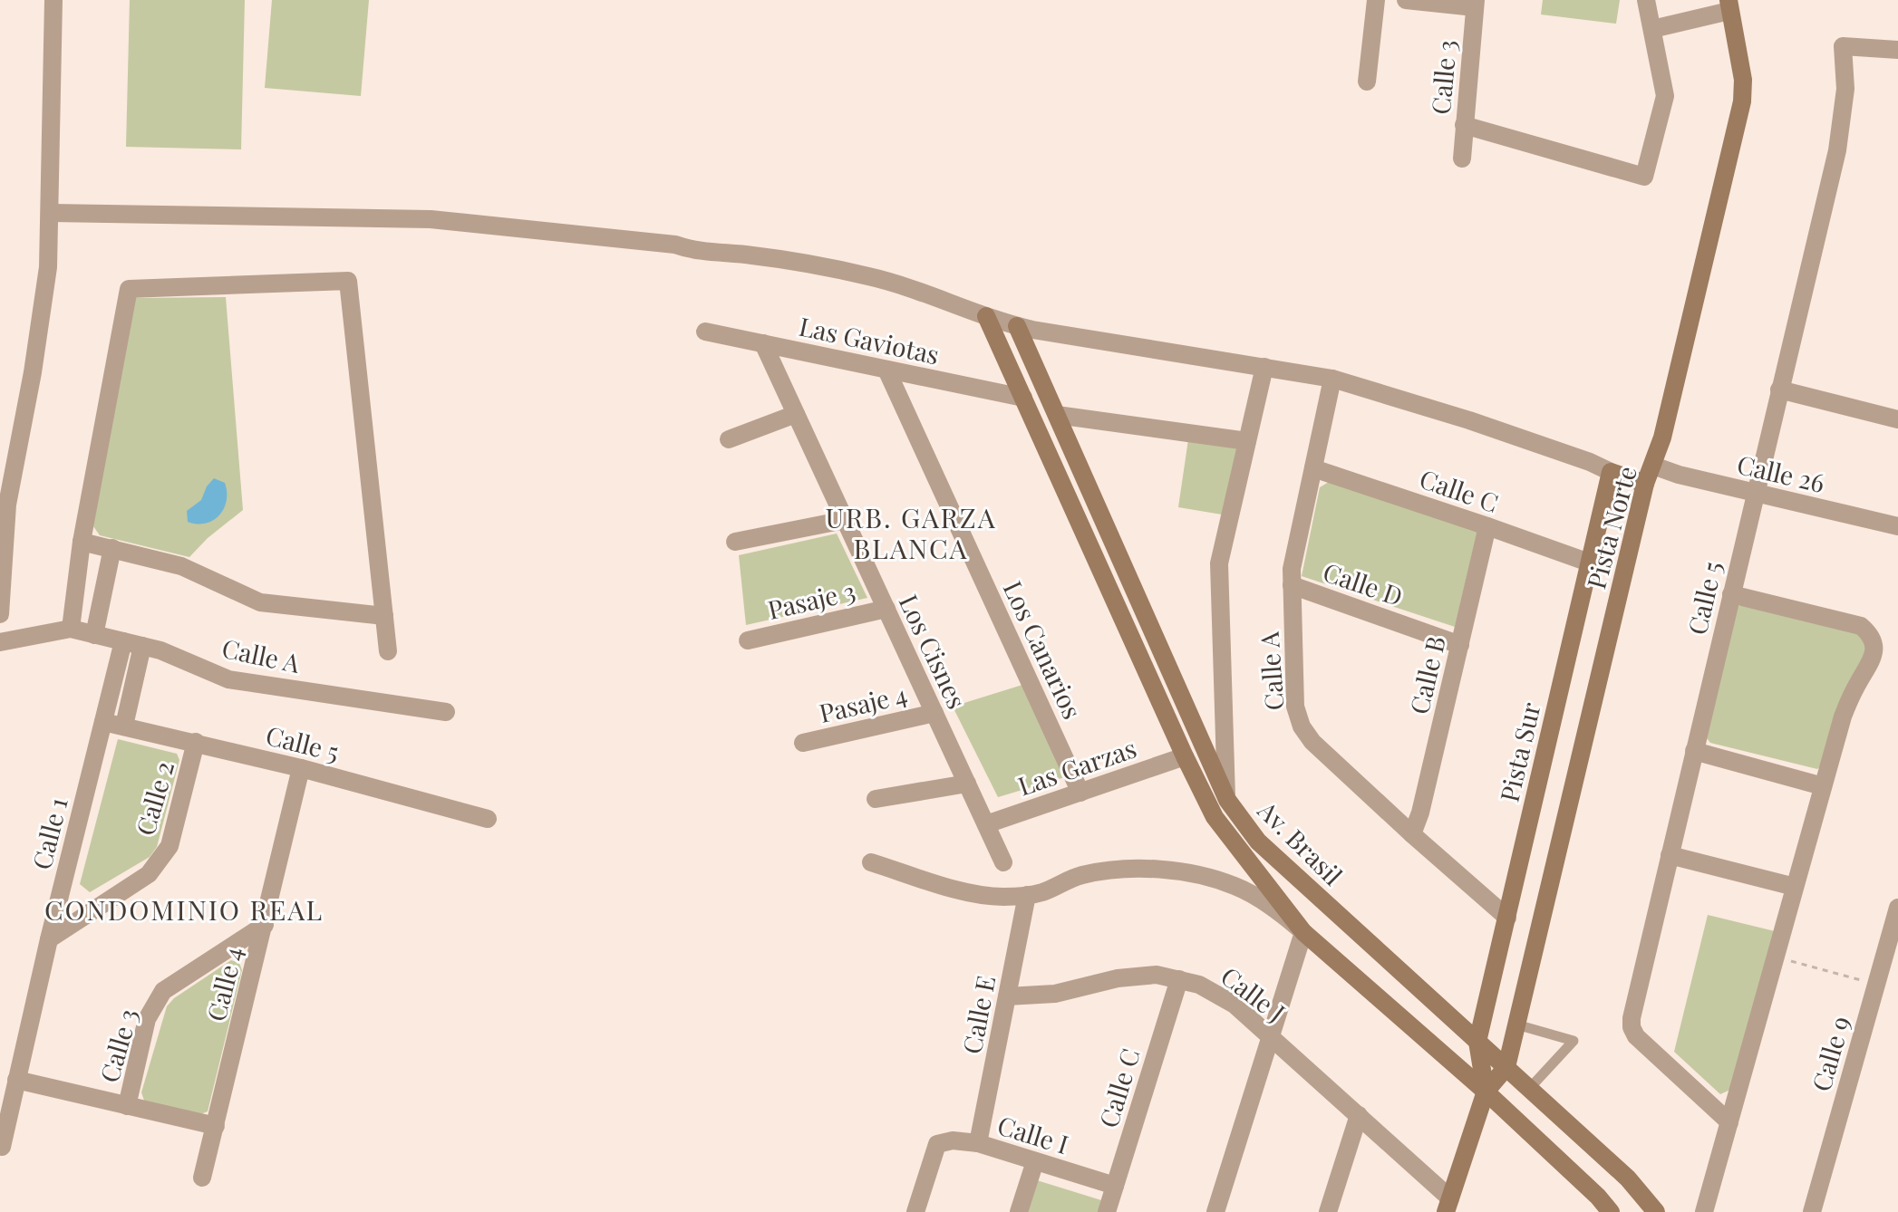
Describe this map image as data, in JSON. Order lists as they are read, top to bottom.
{
  "streets": {
    "street": [
      "Calle 3",
      "Las Gaviotas",
      "Calle 26",
      "Calle C",
      "Pista Norte",
      "Calle D",
      "Calle 5",
      "Pasaje 3",
      "Los Canarios",
      "Los Cisnes",
      "Calle A",
      "Calle B",
      "Pasaje 4",
      "Pista Sur",
      "Las Garzas",
      "Calle 2",
      "Calle 1",
      "Av. Brasil",
      "Calle 4",
      "Calle J",
      "Calle E",
      "Calle 9",
      "Calle I"
    ]
  },
  "crossings": [
    ["Calle 3", "Calle 4"],
    ["Las Gaviotas", "Los Canarios"],
    ["Las Gaviotas", "Los Cisnes"],
    ["Las Gaviotas", "Av. Brasil"],
    ["Calle 26", "Pista Norte"],
    ["Calle 26", "Calle 5"],
    ["Calle C", "Calle A"],
    ["Calle C", "Calle B"],
    ["Calle C", "Pista Sur"],
    ["Calle C", "Calle J"],
    ["Calle C", "Calle I"],
    ["Pista Norte", "Av. Brasil"],
    ["Calle D", "Calle A"],
    ["Calle D", "Calle B"],
    ["Calle 5", "Calle 2"],
    ["Calle 5", "Calle 1"],
    ["Calle 5", "Calle 4"],
    ["Pasaje 3", "Los Cisnes"],
    ["Los Canarios", "Las Garzas"],
    ["Los Cisnes", "Pasaje 4"],
    ["Los Cisnes", "Las Garzas"],
    ["Calle A", "Calle B"],
    ["Calle A", "Pista Sur"],
    ["Calle A", "Calle 1"],
    ["Pista Sur", "Av. Brasil"],
    ["Las Garzas", "Av. Brasil"],
    ["Calle 2", "Calle 1"],
    ["Calle J", "Calle E"],
    ["Calle E", "Calle I"]
  ],
  "districts": ["URB. GARZA BLANCA", "CONDOMINIO REAL"]
}
